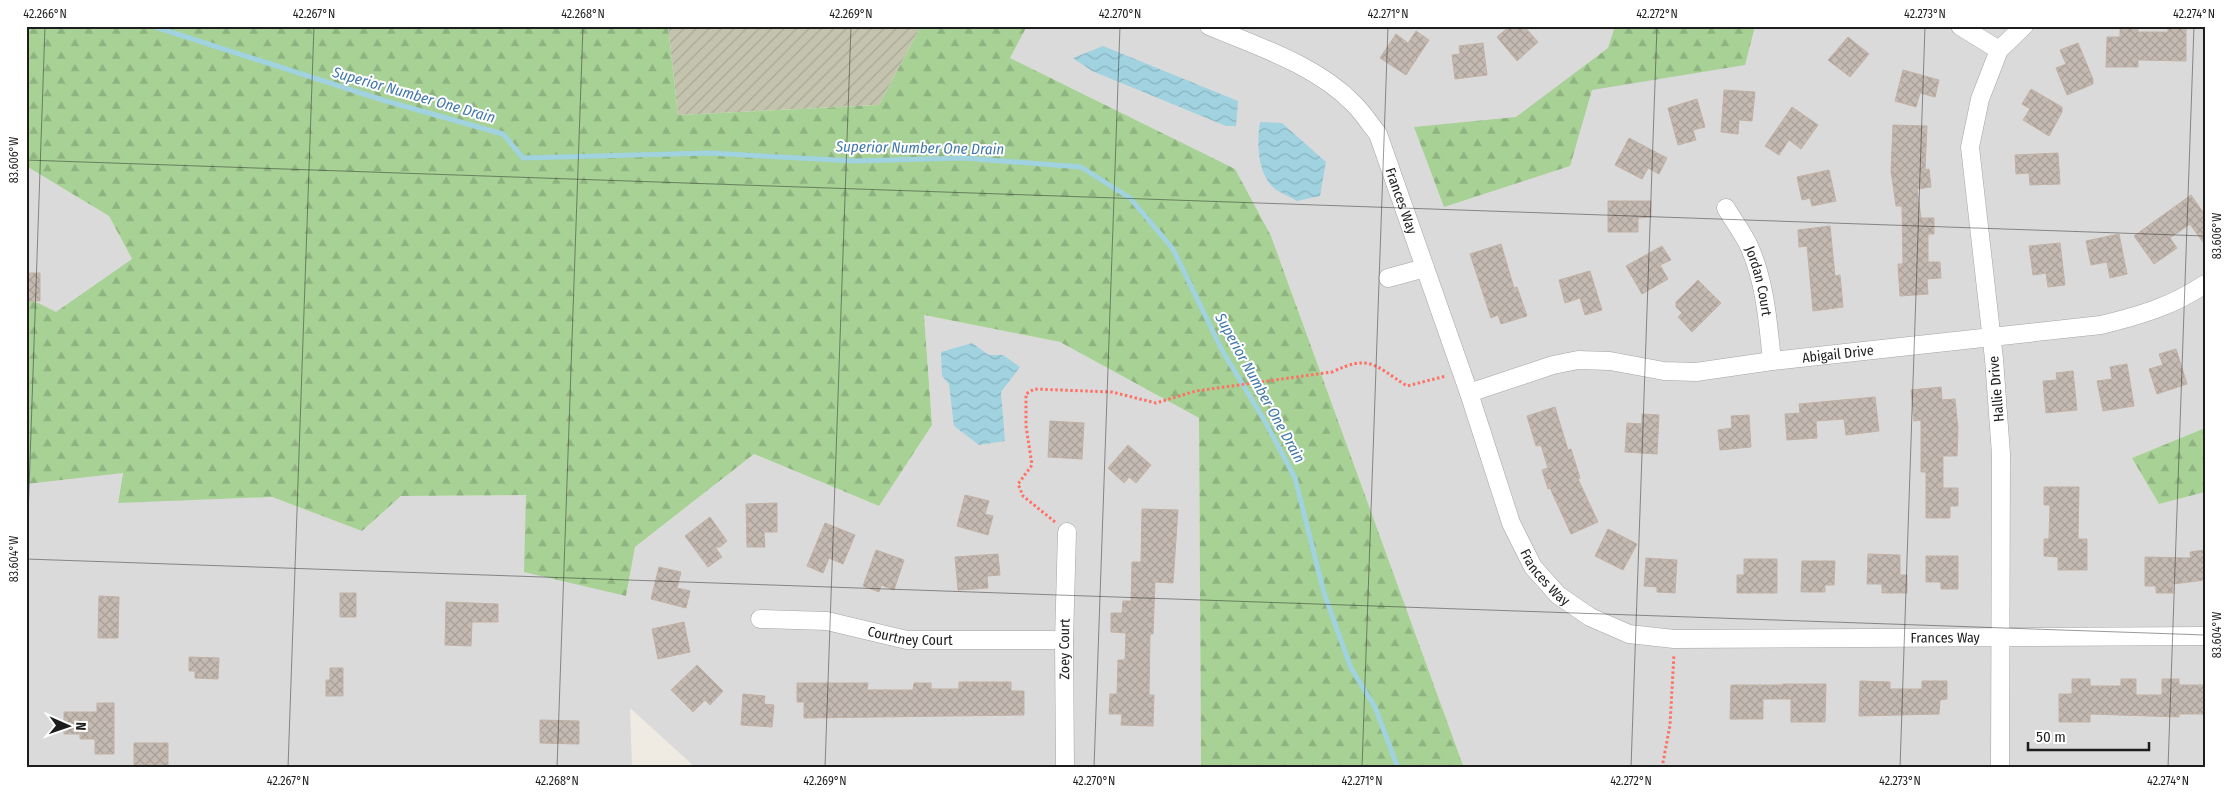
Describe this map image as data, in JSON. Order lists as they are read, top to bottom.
{
  "streets": {
    "street": [
      "Frances Way",
      "Jordan Court",
      "Abigail Drive",
      "Hallie Drive",
      "Courtney Court",
      "Zoey Court"
    ]
  },
  "crossings": [
    ["Frances Way", "Abigail Drive"],
    ["Frances Way", "Hallie Drive"],
    ["Jordan Court", "Abigail Drive"],
    ["Abigail Drive", "Hallie Drive"],
    ["Courtney Court", "Zoey Court"]
  ],
  "water": ["Superior Number One Drain"],
  "scale_bar": "50 m",
  "north": "right",
  "coordinates": [
    "42.266°N",
    "42.267°N",
    "42.268°N",
    "42.269°N",
    "42.270°N",
    "42.271°N",
    "42.272°N",
    "42.273°N",
    "42.274°N",
    "83.606°W",
    "83.604°W"
  ]
}
